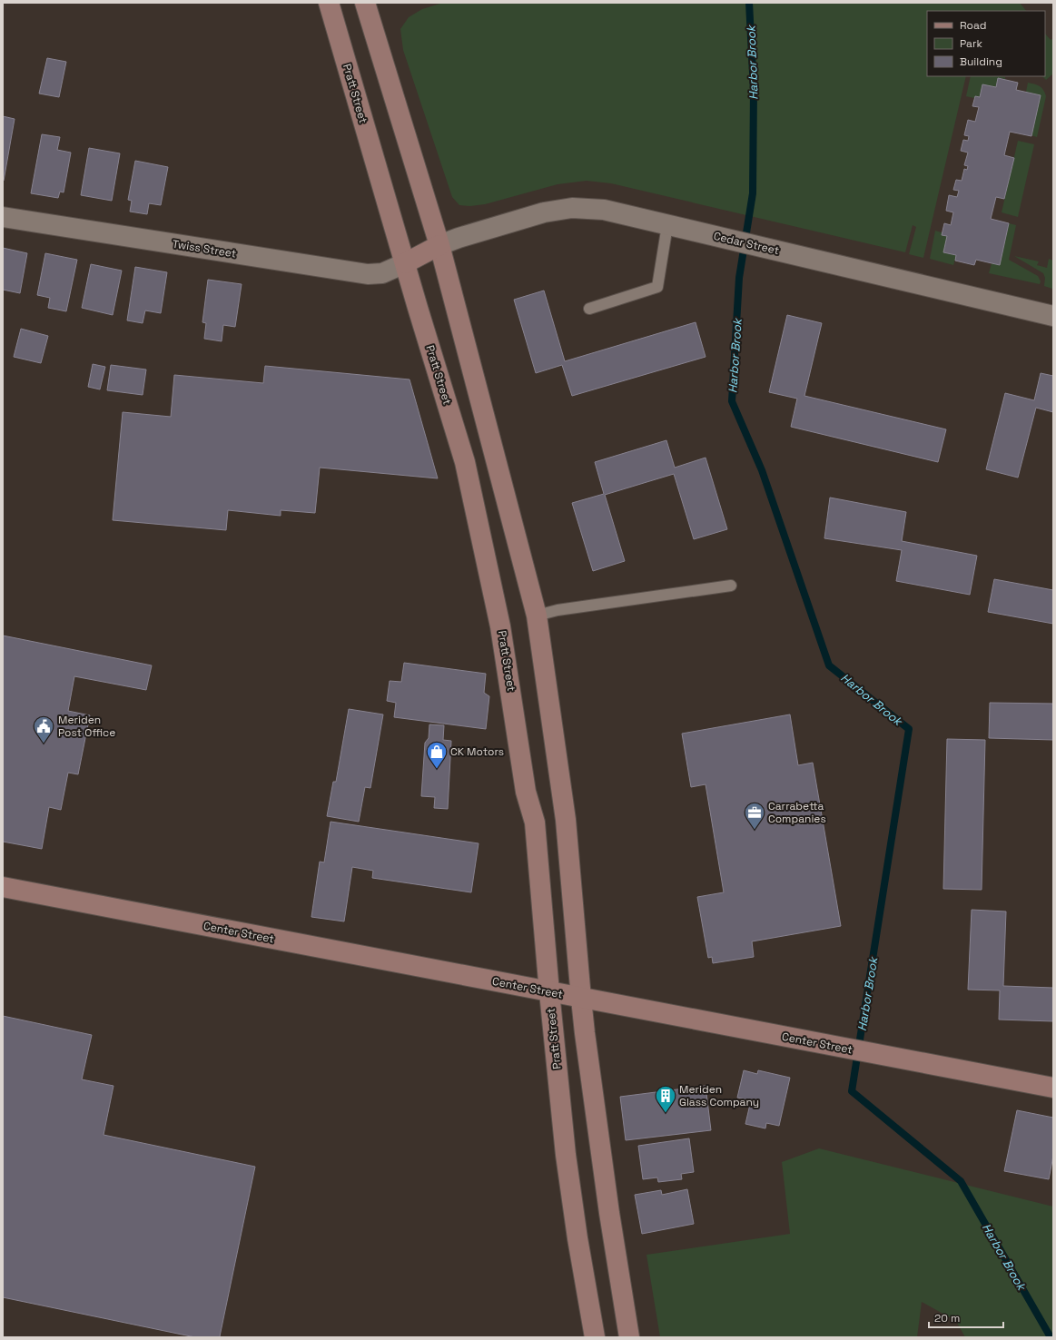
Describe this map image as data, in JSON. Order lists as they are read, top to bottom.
{
  "streets": {
    "street": [
      "Pratt Street",
      "Cedar Street",
      "Twiss Street",
      "Center Street"
    ]
  },
  "crossings": [
    ["Pratt Street", "Twiss Street"],
    ["Pratt Street", "Center Street"]
  ],
  "water": ["Harbor Brook"],
  "places": {
    "public building": ["Meriden Post Office"],
    "shop": ["CK Motors"],
    "office": ["Carrabetta Companies"],
    "building": ["Meriden Glass Company"]
  },
  "legend": ["Road", "Park", "Building"],
  "scale_bar": "20 m"
}
